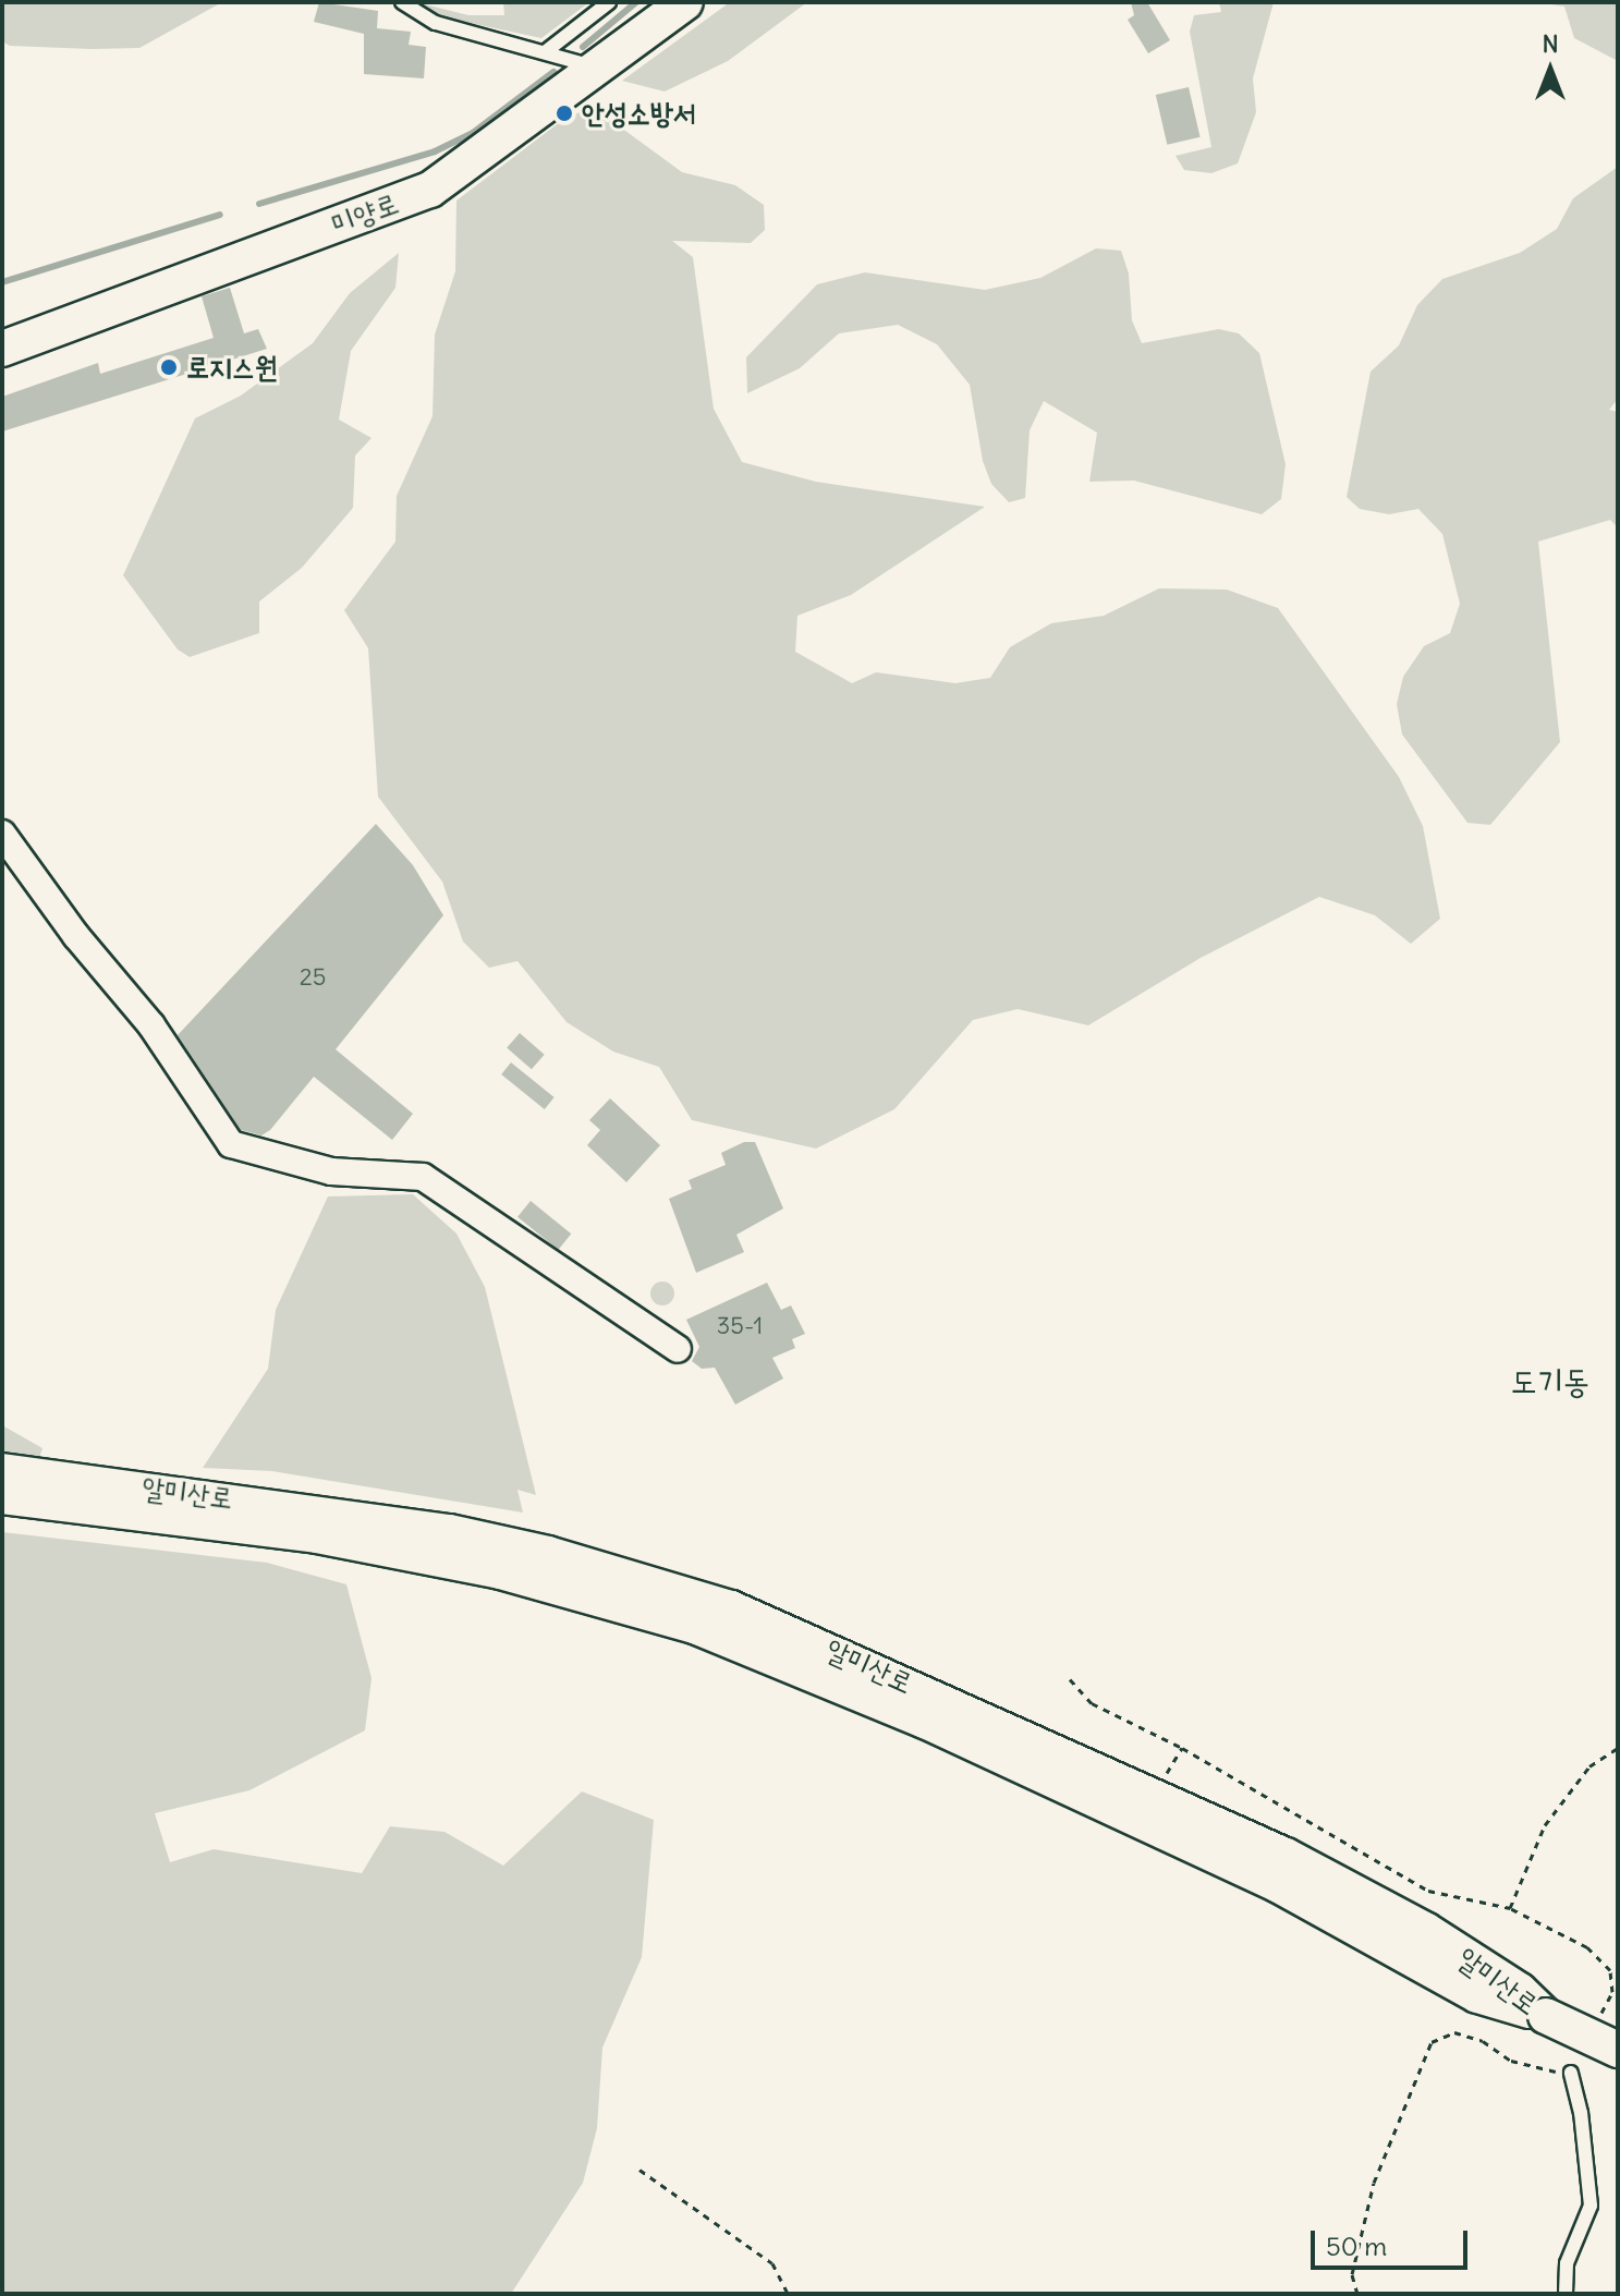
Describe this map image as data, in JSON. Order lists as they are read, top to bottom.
{
  "streets": {
    "main road": ["미양로", "알미산로"]
  },
  "districts": ["도기동"],
  "places": ["안성소방서", "로지스원"],
  "house_numbers": ["25", "35-1"],
  "scale_bar": "50 m",
  "north": "top"
}
